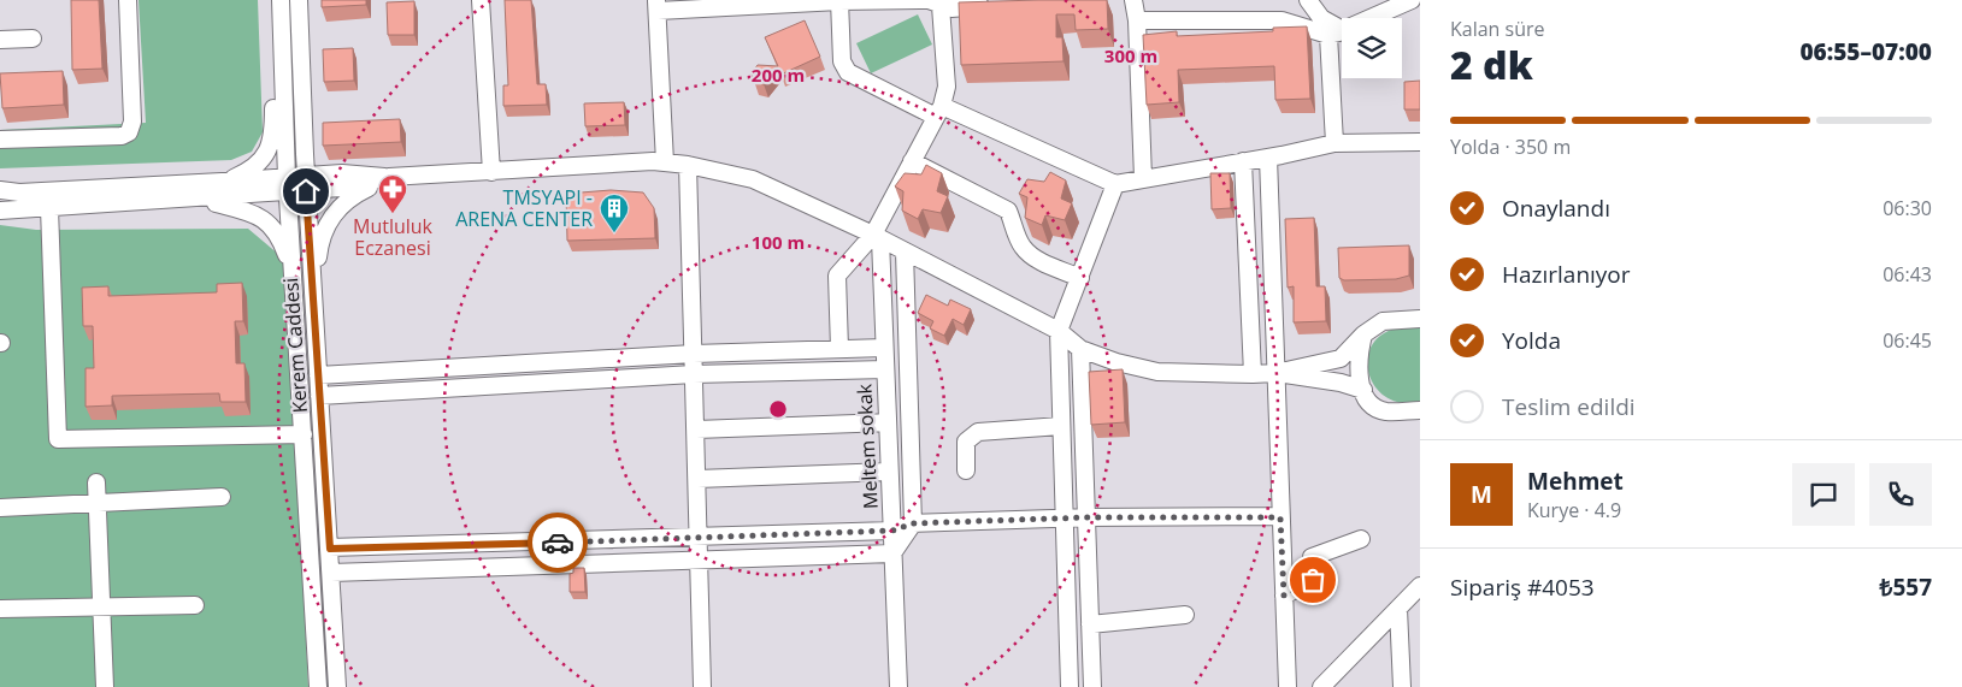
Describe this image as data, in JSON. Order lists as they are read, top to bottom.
{
  "streets": {
    "street": ["Kerem Caddesi", "Meltem sokak"]
  },
  "places": {
    "pharmacy": ["Mutluluk Eczanesi"],
    "building": ["TMSYAPI - ARENA CENTER"]
  },
  "page": {
    "heading": ["2 dk", "Kalan süre", "06:55–07:00"],
    "panel": [
      "Mehmet",
      "Kurye · 4.9",
      "Sipariş #4053",
      "₺557"
    ],
    "bar": "Yolda · 350 m",
    "list": [
      ["Onaylandı", "06:30"],
      ["Hazırlanıyor", "06:43"],
      ["Yolda", "06:45"],
      "Teslim edildi"
    ],
    "round": "M"
  },
  "rings": ["300 m", "200 m", "100 m"]
}
